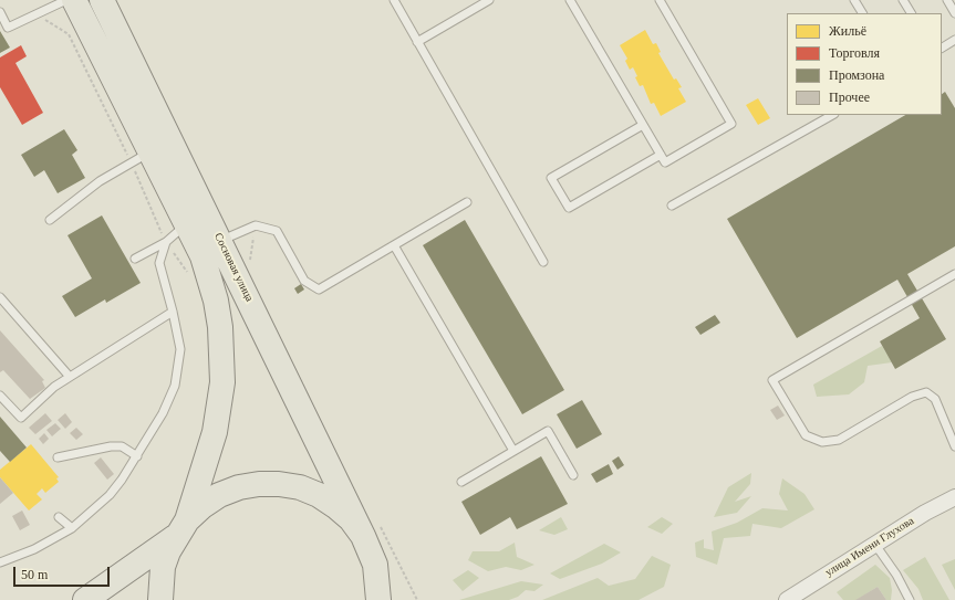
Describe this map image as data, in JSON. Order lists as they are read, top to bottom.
{
  "streets": {
    "main road": ["Сосновая улица"],
    "street": ["улица Имени Глухова"]
  },
  "legend": [
    "Жильё",
    "Торговля",
    "Промзона",
    "Прочее"
  ],
  "scale_bar": "50 m"
}
